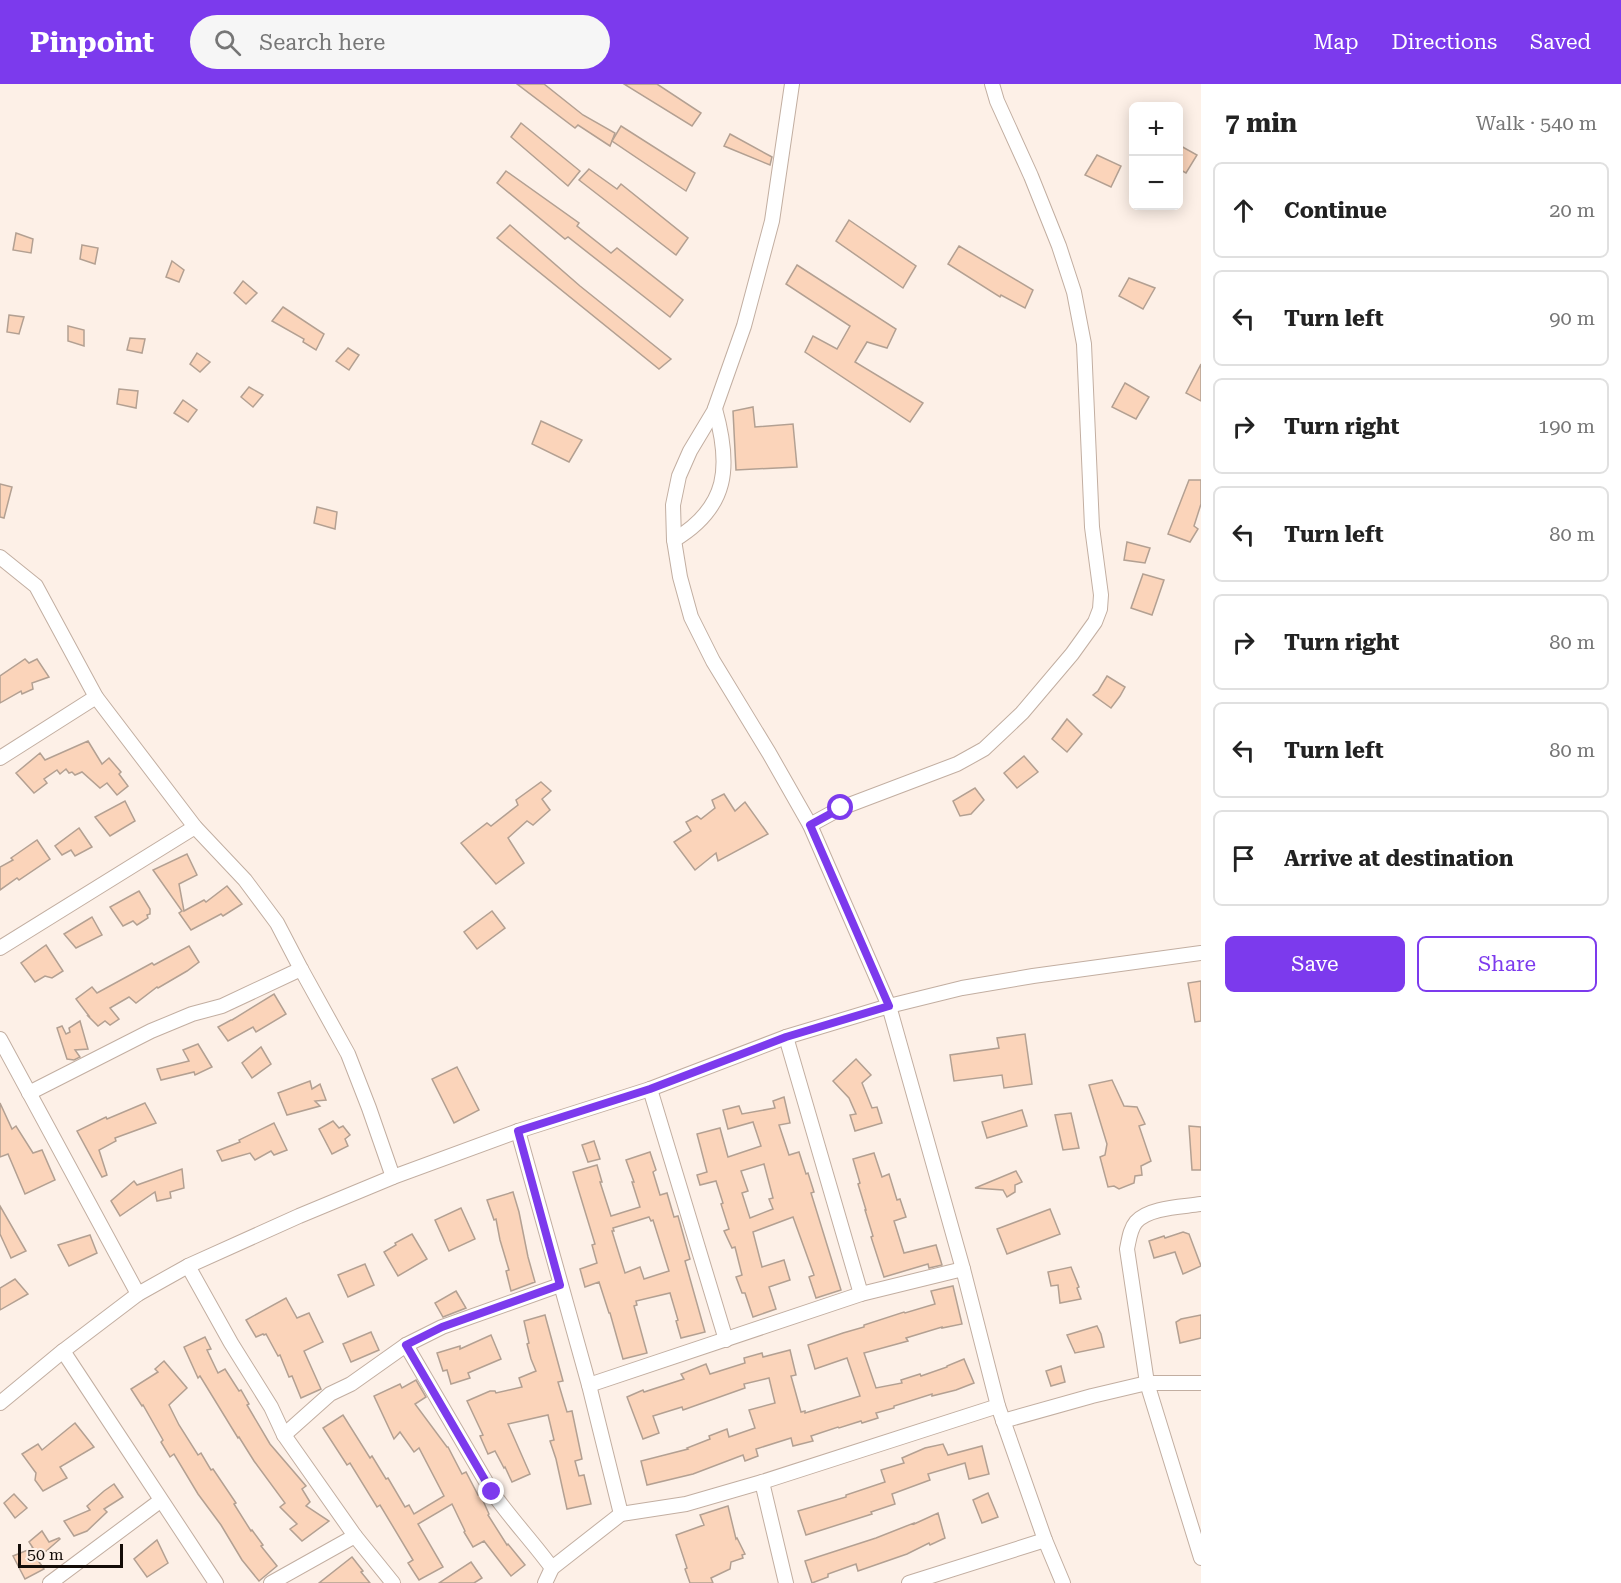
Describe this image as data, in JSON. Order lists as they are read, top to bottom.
{
  "scale_bar": "50 m",
  "page": {
    "header": "Pinpoint",
    "search": "Search here",
    "nav": ["Map", "Directions", "Saved"],
    "heading": ["7 min", "Walk · 540 m"],
    "map_buttons": ["+", "−"],
    "list": [
      ["Continue", "20 m"],
      ["Turn left", "90 m"],
      ["Turn right", "190 m"],
      ["Turn left", "80 m"],
      ["Turn right", "80 m"],
      ["Turn left", "80 m"],
      "Arrive at destination"
    ],
    "buttons": ["Save", "Share"],
    "scale": "50 m"
  }
}
